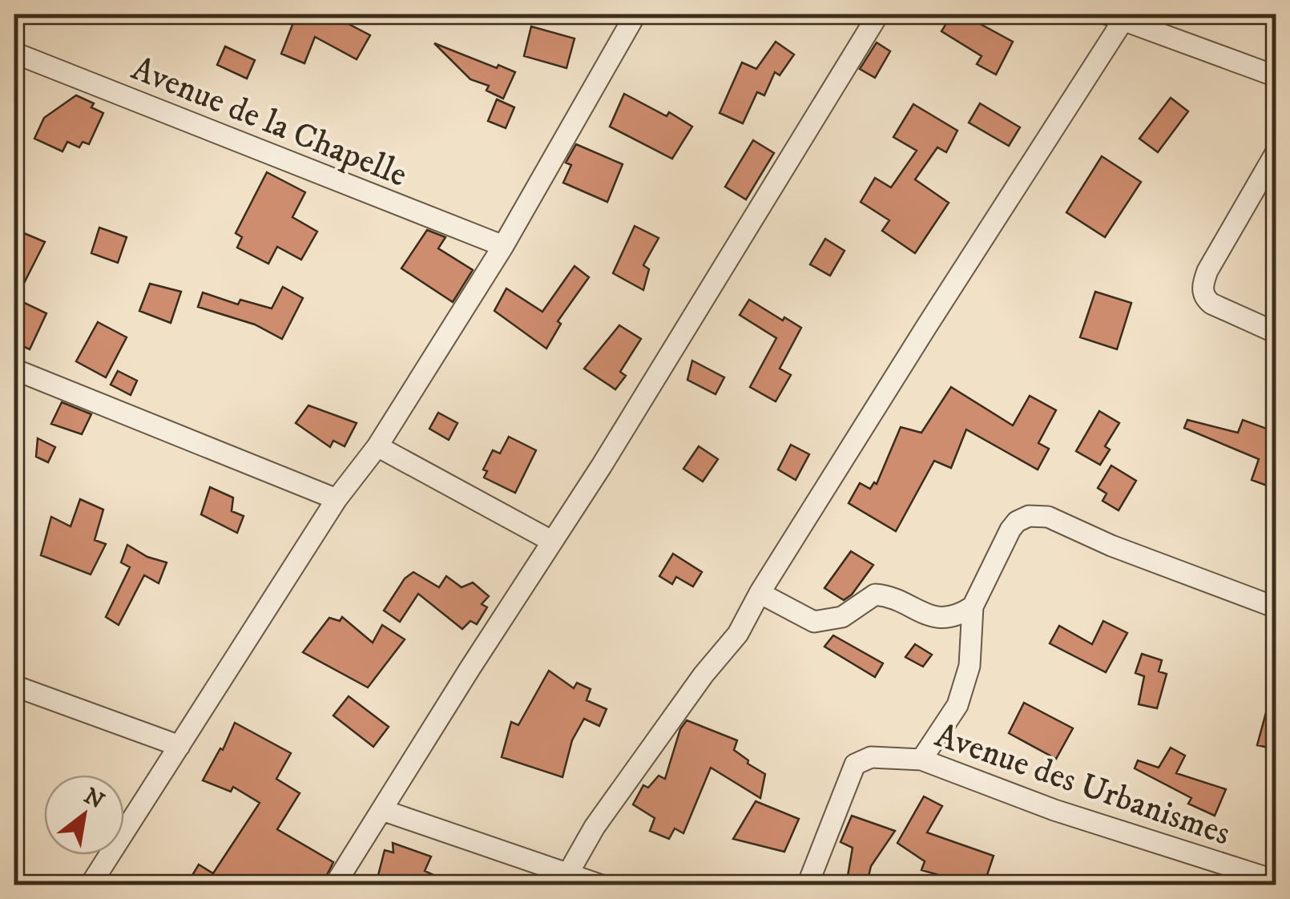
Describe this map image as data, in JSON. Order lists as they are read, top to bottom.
{
  "streets": {
    "street": ["Avenue de la Chapelle", "Avenue des Urbanismes"]
  },
  "north": "top right"
}
